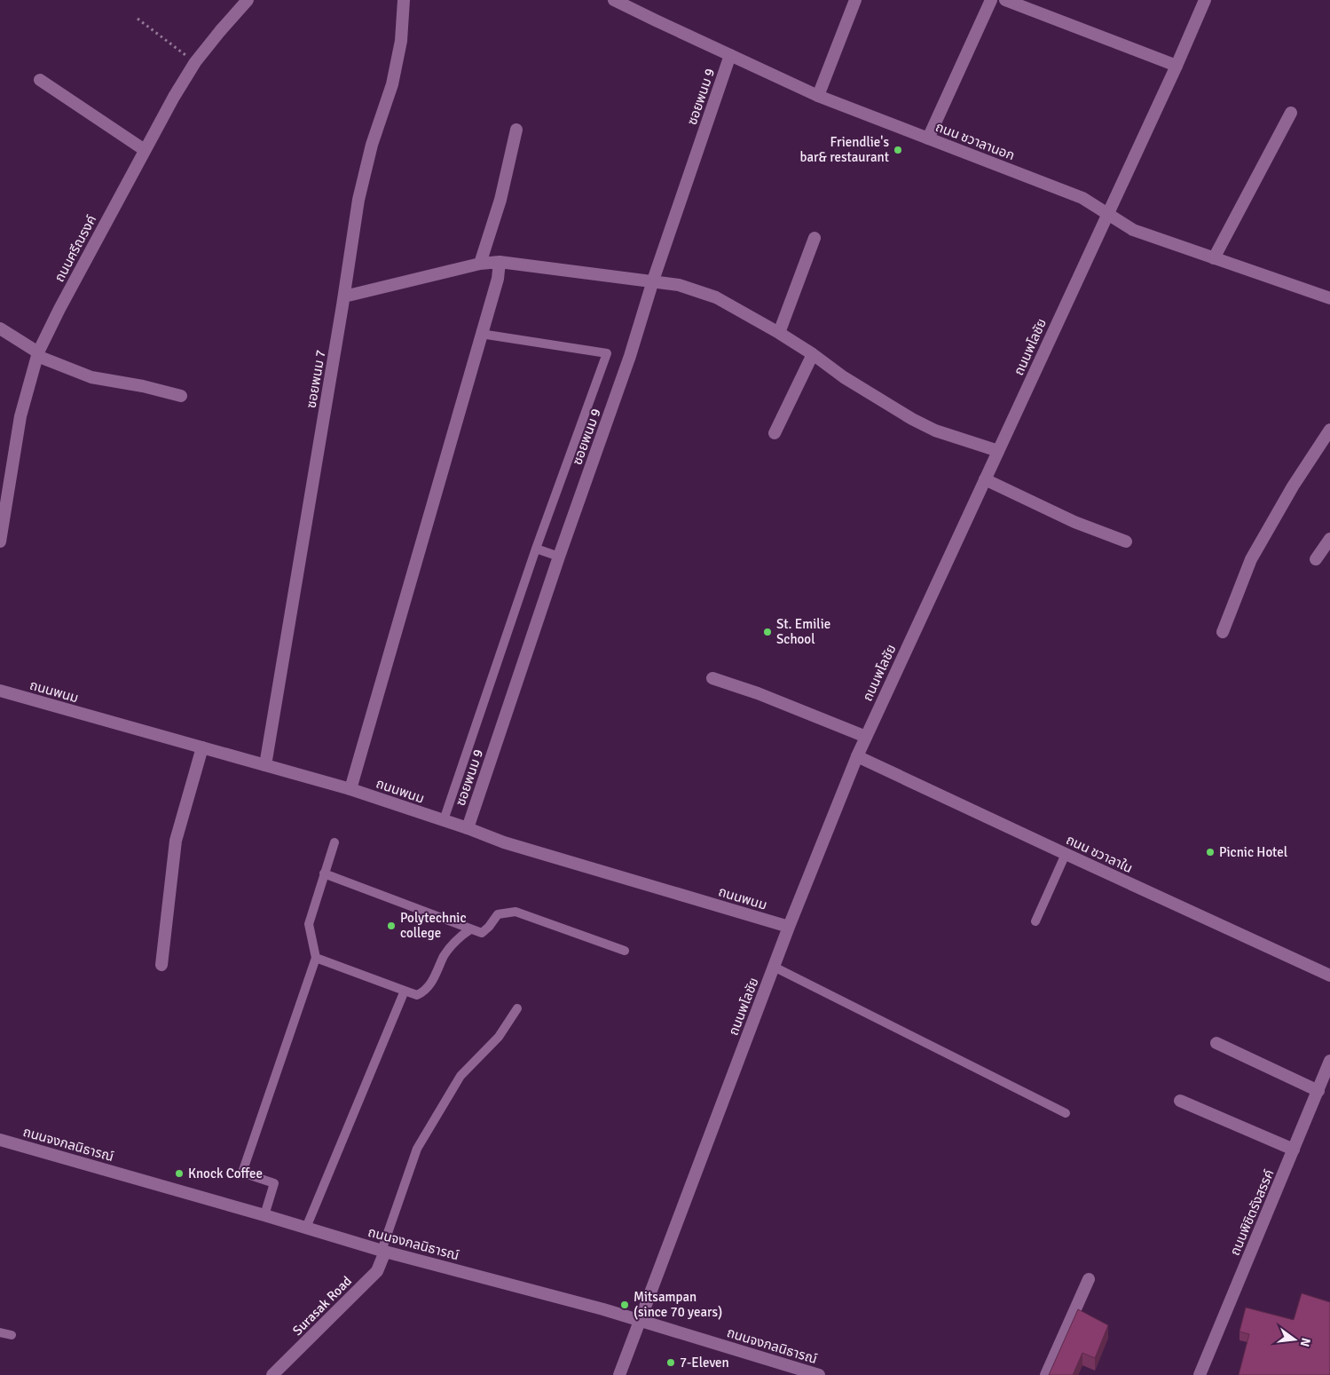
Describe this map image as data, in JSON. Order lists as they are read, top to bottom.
{
  "streets": {
    "street": [
      "ซอยพนม 9",
      "ถนน ชวาลานอก",
      "ถนนศรีณรงค์",
      "ถนนพโลชัย",
      "ซอยพนม 7",
      "ถนนพนม",
      "ถนน ชวาลาใน",
      "ถนนจงกลนิธารณ์",
      "ถนนพิชิตรังสรรค์",
      "Surasak Road"
    ]
  },
  "crossings": [
    ["ซอยพนม 9", "ถนน ชวาลานอก"],
    ["ซอยพนม 9", "ถนนพนม"],
    ["ถนน ชวาลานอก", "ถนนพโลชัย"],
    ["ถนนพโลชัย", "ถนนพนม"],
    ["ถนนพโลชัย", "ถนน ชวาลาใน"],
    ["ถนนพโลชัย", "ถนนจงกลนิธารณ์"],
    ["ซอยพนม 7", "ถนนพนม"],
    ["ถนนจงกลนิธารณ์", "Surasak Road"]
  ],
  "places": [
    "Friendlie's bar& restaurant",
    "St. Emilie School",
    "Picnic Hotel",
    "Polytechnic college",
    "Knock Coffee",
    "Mitsampan (since 70 years)",
    "7-Eleven"
  ],
  "north": "right"
}
